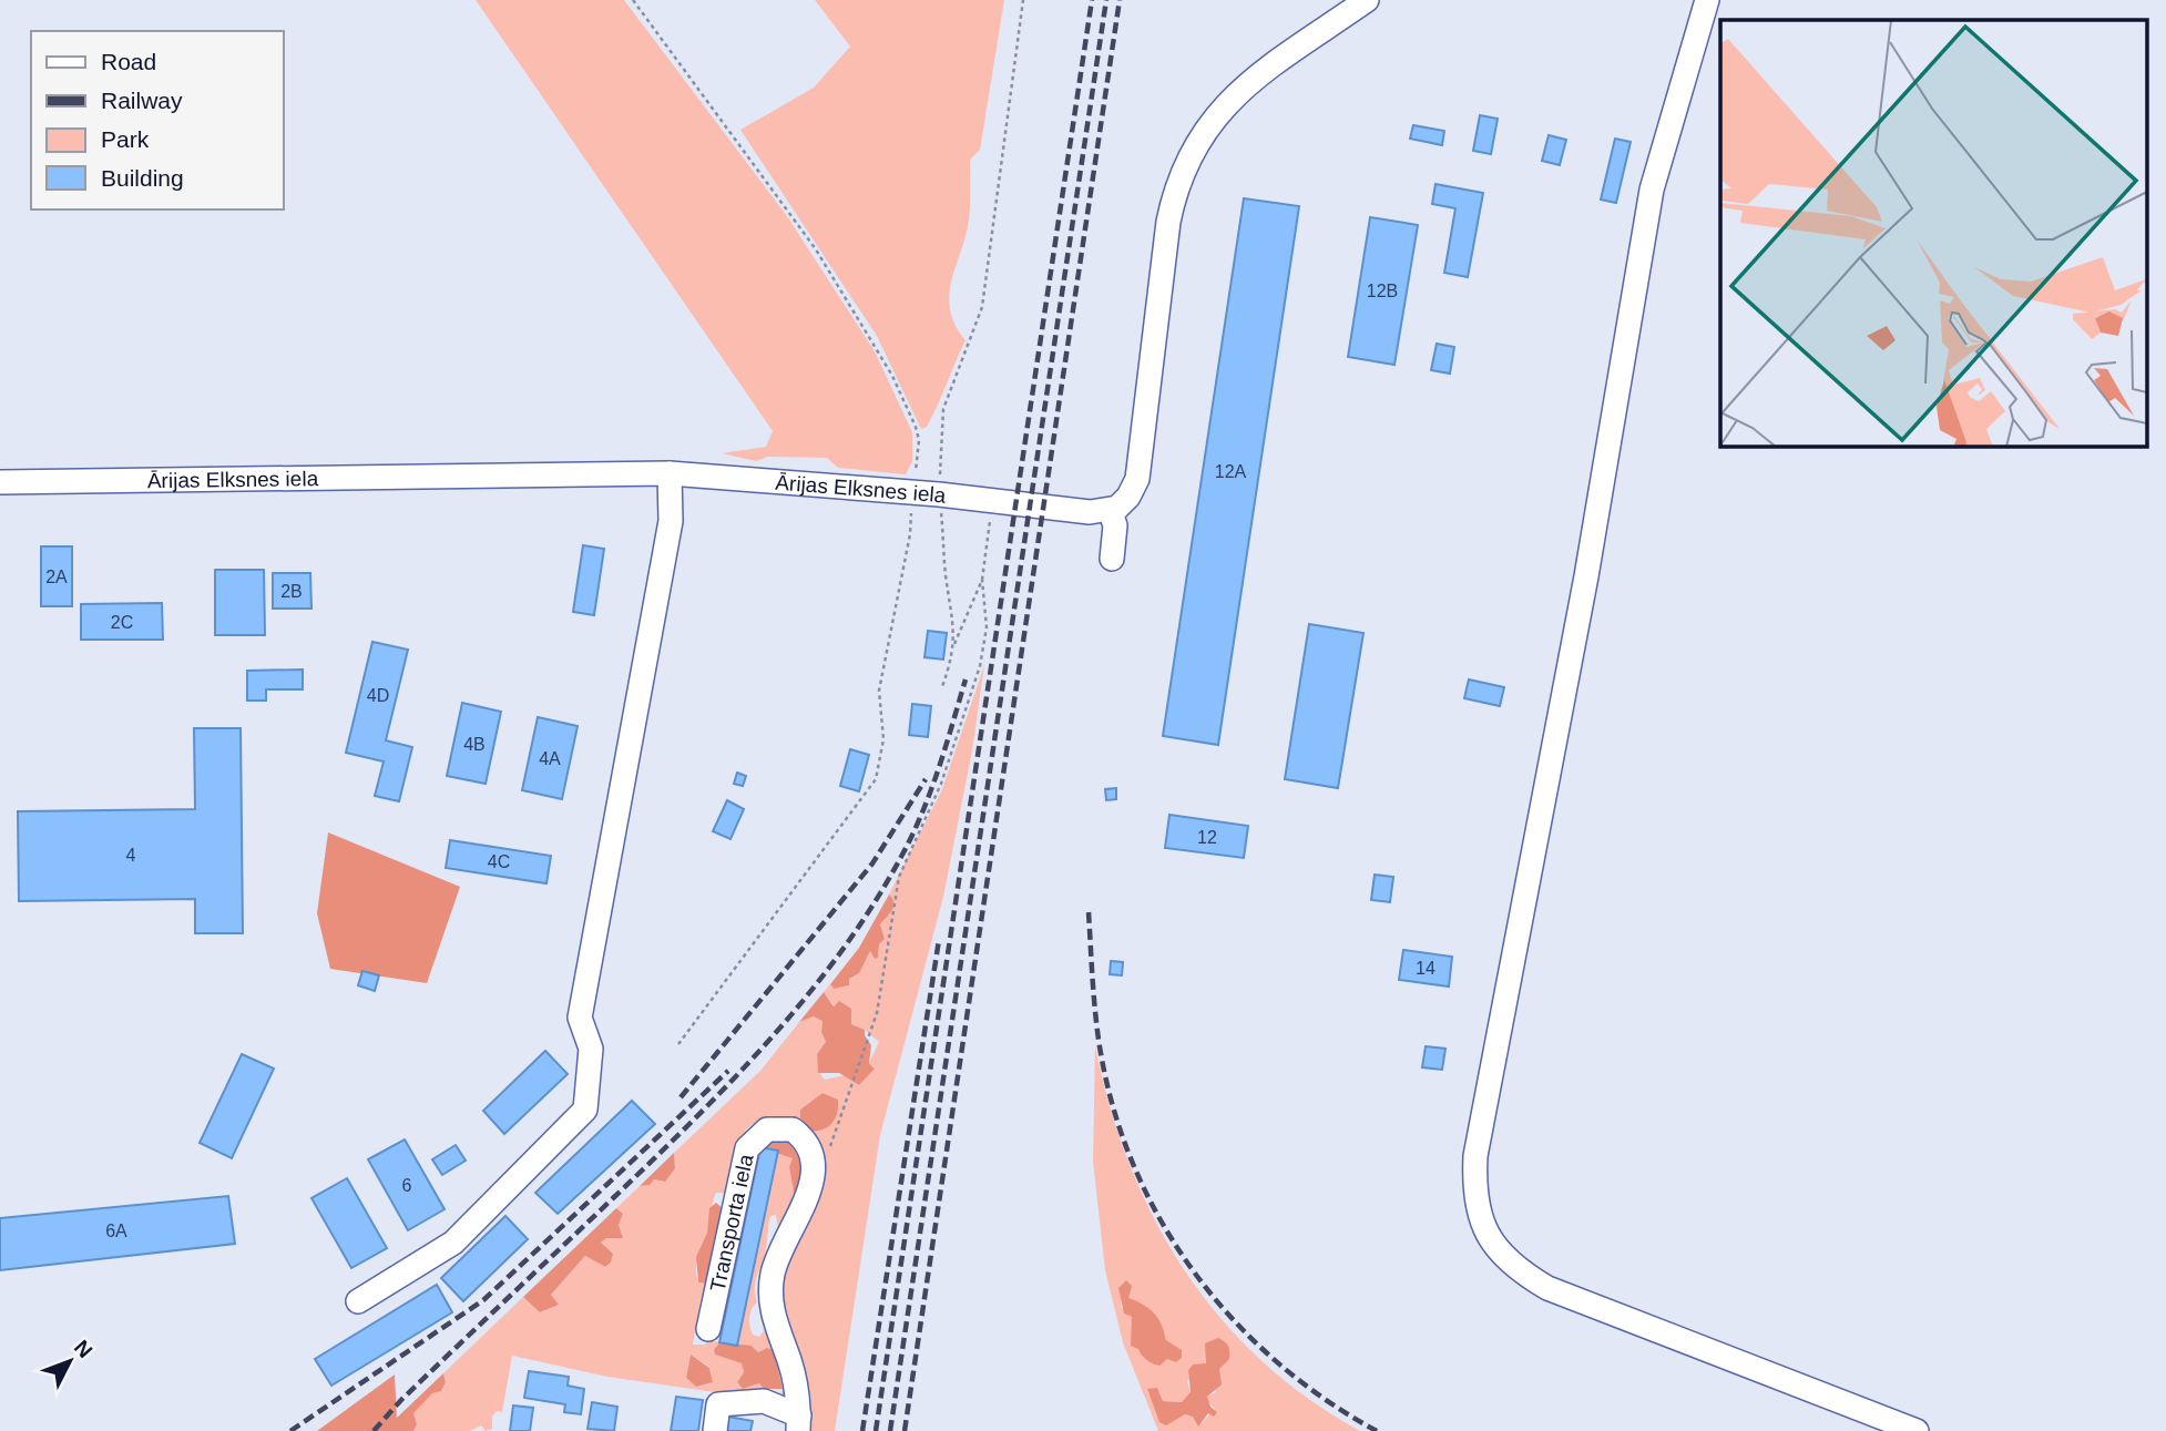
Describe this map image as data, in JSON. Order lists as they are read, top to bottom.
{
  "streets": {
    "street": ["Ārijas Elksnes iela", "Transporta iela"]
  },
  "house_numbers": [
    "12B",
    "12A",
    "2A",
    "2B",
    "2C",
    "4D",
    "4B",
    "4A",
    "12",
    "4",
    "4C",
    "14",
    "6",
    "6A"
  ],
  "legend": [
    "Road",
    "Railway",
    "Park",
    "Building"
  ],
  "north": "top right"
}
